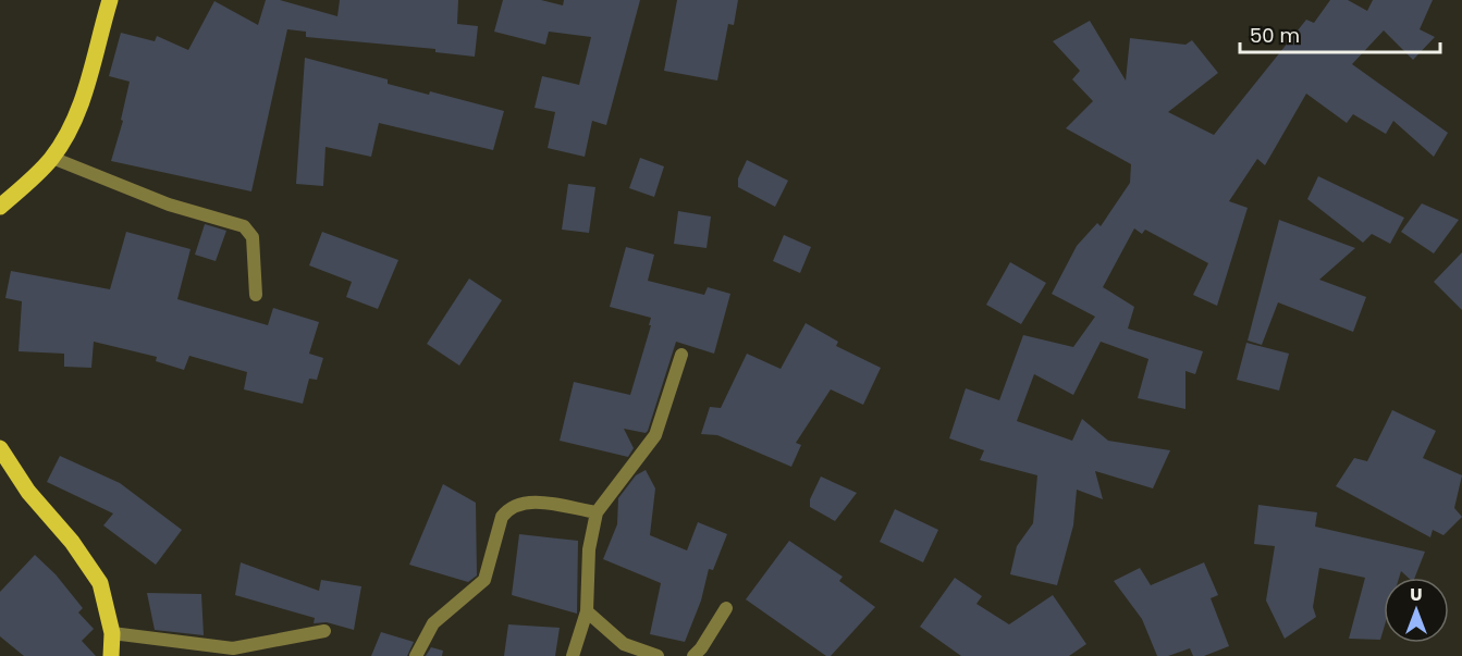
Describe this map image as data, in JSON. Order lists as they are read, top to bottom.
{
  "scale_bar": "50 m",
  "north": "top"
}
